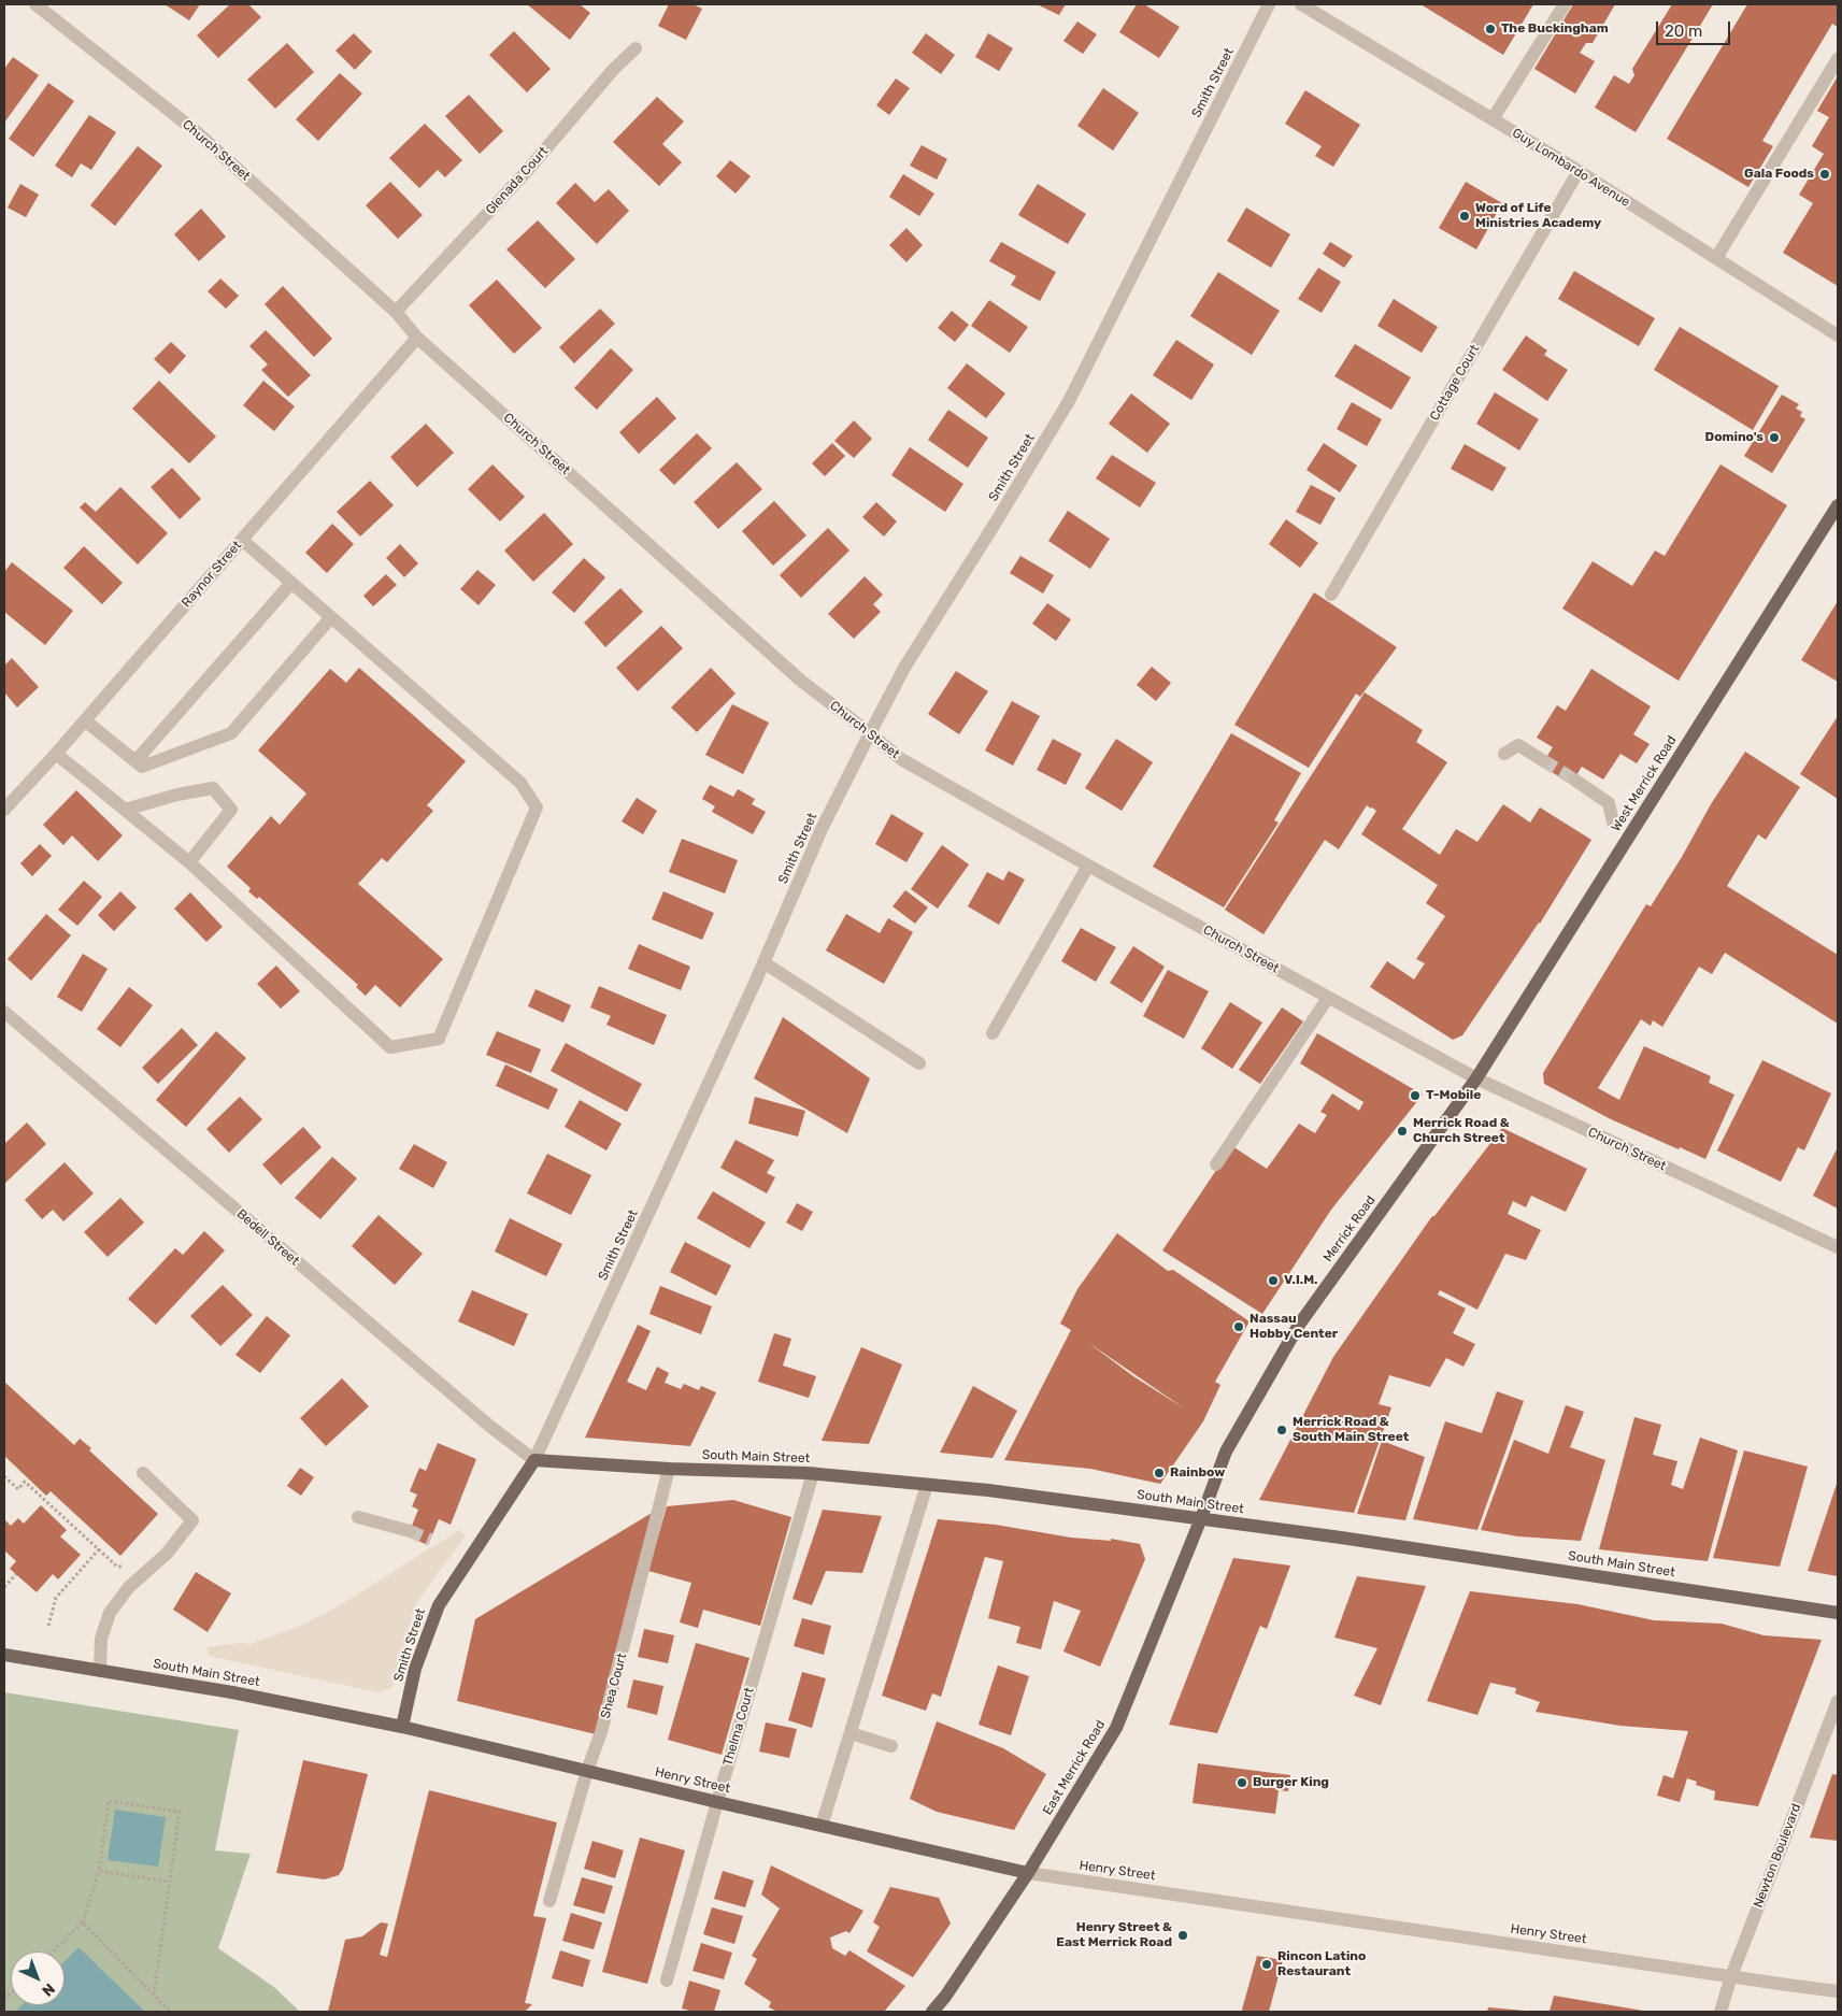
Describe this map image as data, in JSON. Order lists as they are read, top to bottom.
{
  "streets": {
    "main road": [
      "Smith Street",
      "West Merrick Road",
      "Merrick Road",
      "South Main Street",
      "East Merrick Road",
      "Henry Street"
    ],
    "street": [
      "Church Street",
      "Guy Lombardo Avenue",
      "Glenada Court",
      "Cottage Court",
      "Raynor Street",
      "Bedell Street",
      "Shea Court",
      "Thelma Court",
      "Newton Boulevard"
    ]
  },
  "crossings": [
    ["Smith Street", "Church Street"],
    ["Smith Street", "Bedell Street"],
    ["Smith Street", "South Main Street"],
    ["Smith Street", "Henry Street"],
    ["Church Street", "Glenada Court"],
    ["Church Street", "Raynor Street"],
    ["Church Street", "West Merrick Road"],
    ["Church Street", "Merrick Road"],
    ["Guy Lombardo Avenue", "Cottage Court"],
    ["West Merrick Road", "Merrick Road"],
    ["Merrick Road", "South Main Street"],
    ["Merrick Road", "East Merrick Road"],
    ["Bedell Street", "South Main Street"],
    ["South Main Street", "Shea Court"],
    ["South Main Street", "Thelma Court"],
    ["South Main Street", "East Merrick Road"],
    ["South Main Street", "Henry Street"],
    ["Shea Court", "Henry Street"],
    ["Thelma Court", "Henry Street"],
    ["East Merrick Road", "Henry Street"],
    ["Henry Street", "Newton Boulevard"]
  ],
  "places": [
    "The Buckingham",
    "Gala Foods",
    "Word of Life Ministries Academy",
    "Domino's",
    "T-Mobile",
    "Merrick Road & Church Street",
    "V.I.M.",
    "Nassau Hobby Center",
    "Merrick Road & South Main Street",
    "Rainbow",
    "Burger King",
    "Henry Street & East Merrick Road",
    "Rincon Latino Restaurant"
  ],
  "scale_bar": "20 m",
  "north": "bottom right"
}
